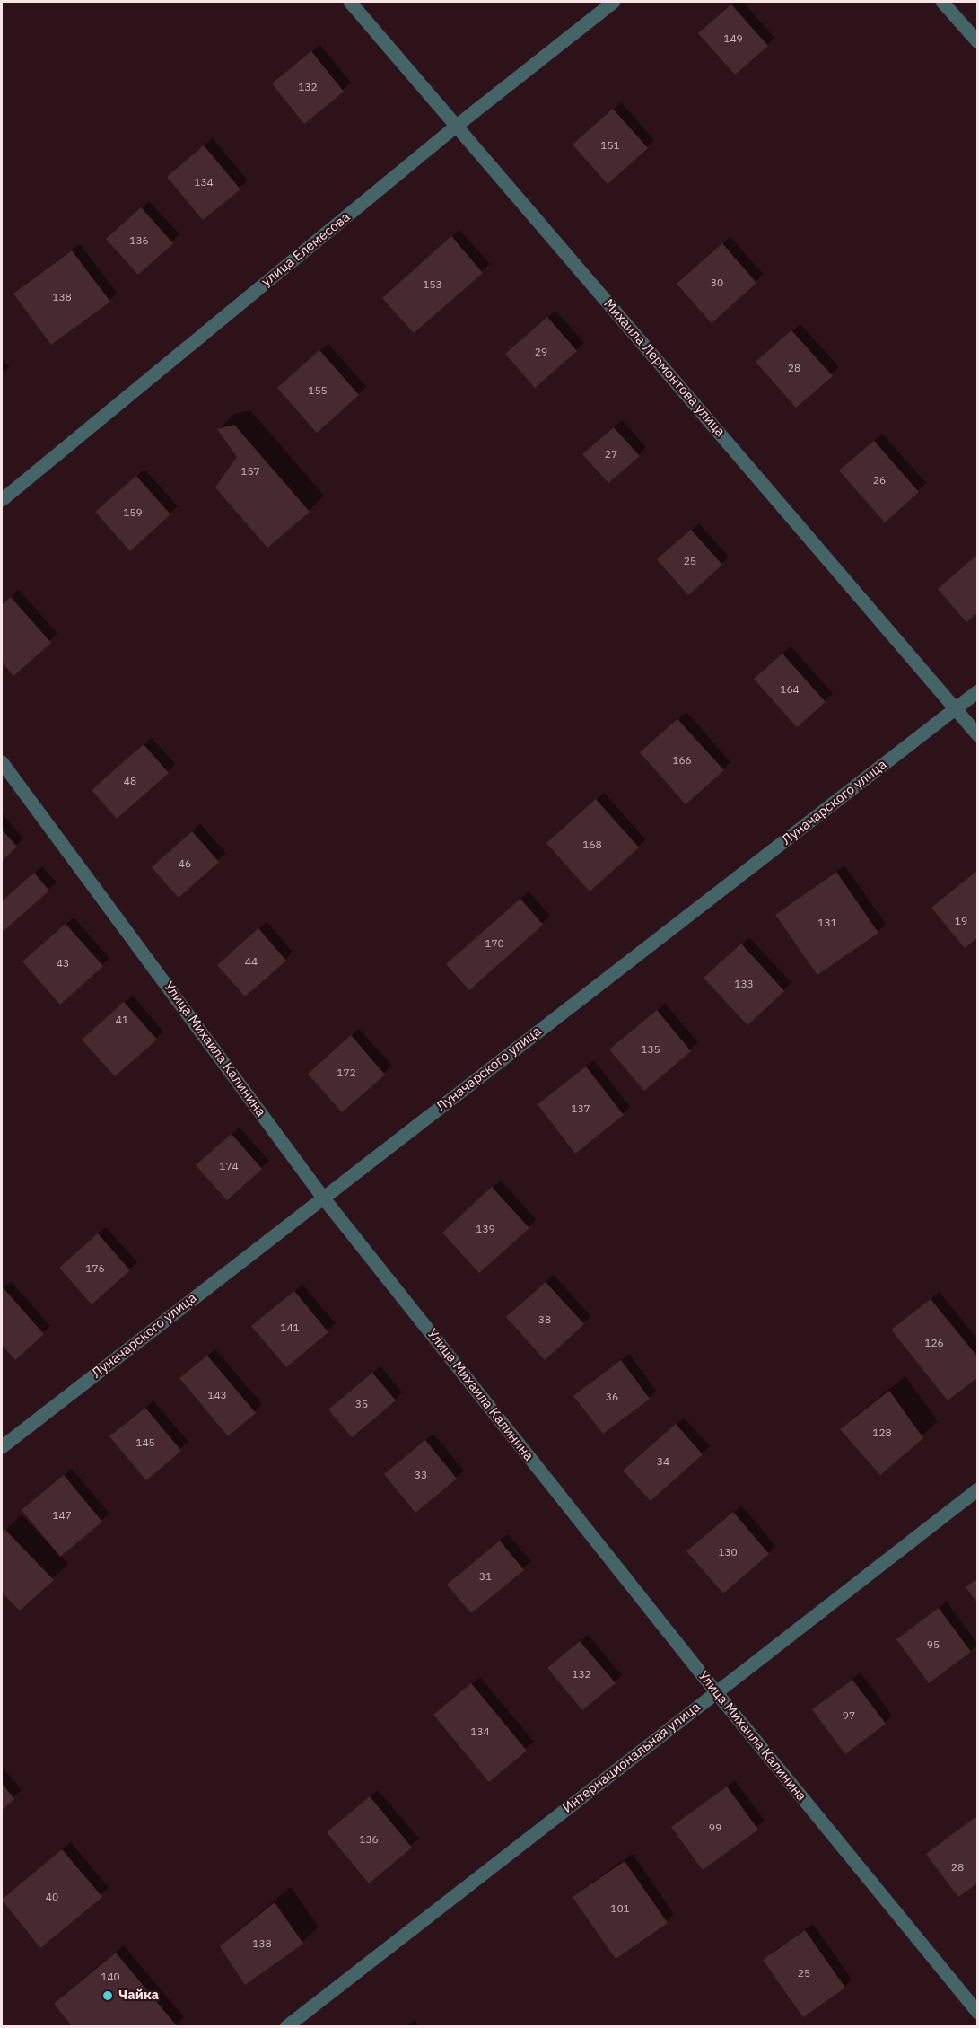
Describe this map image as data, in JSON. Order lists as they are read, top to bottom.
{
  "streets": {
    "street": [
      "улица Елемесова",
      "Михаила Лермонтова улица",
      "Луначарского улица",
      "Улица Михаила Калинина",
      "Интернациональная улица"
    ]
  },
  "crossings": [
    ["улица Елемесова", "Михаила Лермонтова улица"],
    ["Михаила Лермонтова улица", "Луначарского улица"],
    ["Луначарского улица", "Улица Михаила Калинина"],
    ["Улица Михаила Калинина", "Интернациональная улица"]
  ],
  "places": ["Чайка"],
  "house_numbers": [
    "149",
    "132",
    "151",
    "134",
    "136",
    "30",
    "153",
    "138",
    "29",
    "28",
    "155",
    "27",
    "157",
    "26",
    "159",
    "25",
    "164",
    "166",
    "48",
    "168",
    "46",
    "19",
    "131",
    "170",
    "44",
    "43",
    "133",
    "41",
    "135",
    "172",
    "137",
    "174",
    "139",
    "176",
    "38",
    "141",
    "126",
    "143",
    "36",
    "35",
    "128",
    "145",
    "34",
    "33",
    "147",
    "130",
    "31",
    "95",
    "132",
    "97",
    "134",
    "99",
    "136",
    "28",
    "40",
    "101",
    "138",
    "25",
    "140"
  ]
}
